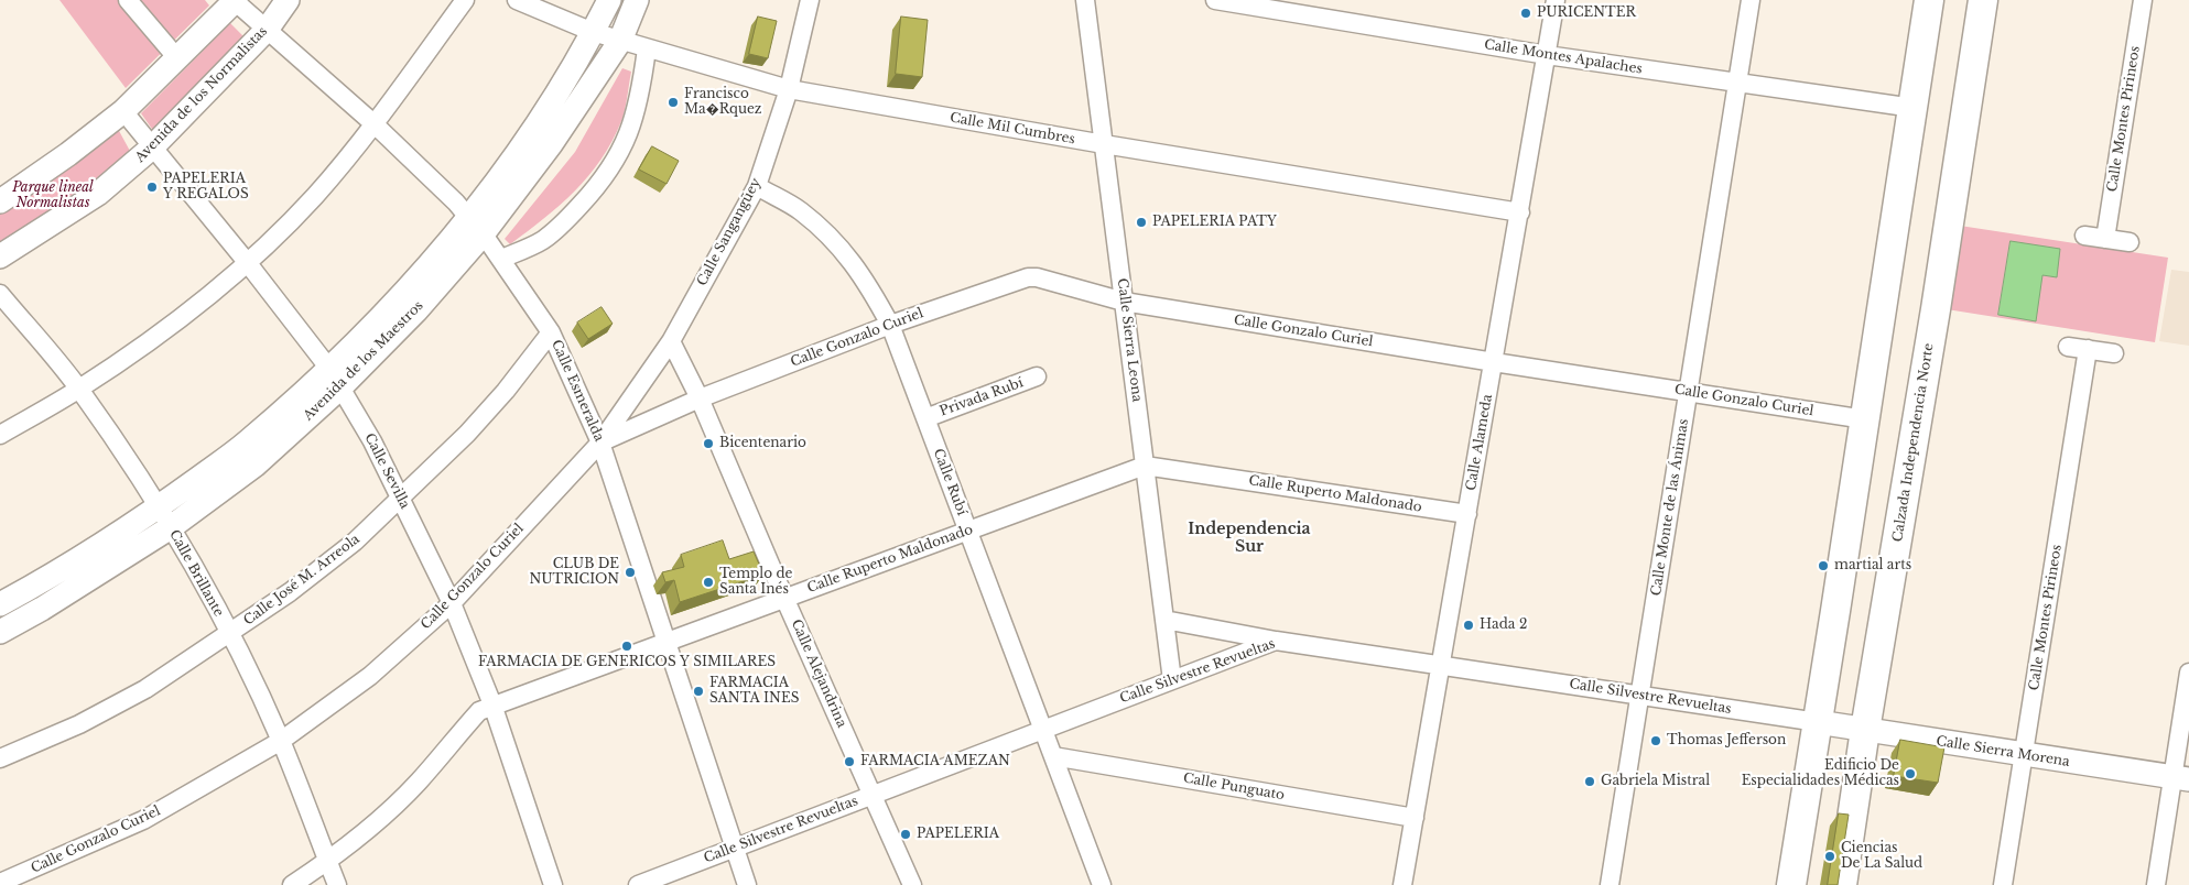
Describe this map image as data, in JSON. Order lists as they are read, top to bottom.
{
  "streets": {
    "main road": ["Calzada Independencia Norte"],
    "street": [
      "Calle Montes Apalaches",
      "Avenida de los Normalistas",
      "Calle Montes Pirineos",
      "Calle Mil Cumbres",
      "Calle Sangangüey",
      "Calle Gonzalo Curiel",
      "Calle Sierra Leona",
      "Avenida de los Maestros",
      "Calle Esmeralda",
      "Privada Rubí",
      "Calle Alameda",
      "Calle Sevilla",
      "Calle Rubí",
      "Calle Ruperto Maldonado",
      "Calle Monte de las Ánimas",
      "Calle Brillante",
      "Calle José M. Arreola",
      "Calle Silvestre Revueltas",
      "Calle Alejandrina",
      "Calle Sierra Morena",
      "Calle Punguato"
    ]
  },
  "crossings": [
    ["Calle Montes Apalaches", "Calle Alameda"],
    ["Calle Montes Apalaches", "Calle Monte de las Ánimas"],
    ["Avenida de los Normalistas", "Calle Esmeralda"],
    ["Avenida de los Normalistas", "Calle Sevilla"],
    ["Calle Montes Pirineos", "Calle Sierra Morena"],
    ["Calle Mil Cumbres", "Calle Sangangüey"],
    ["Calle Mil Cumbres", "Calle Sierra Leona"],
    ["Calle Mil Cumbres", "Avenida de los Maestros"],
    ["Calle Mil Cumbres", "Calle Alameda"],
    ["Calle Sangangüey", "Calle Gonzalo Curiel"],
    ["Calle Sangangüey", "Calle Esmeralda"],
    ["Calle Sangangüey", "Calle Rubí"],
    ["Calle Sangangüey", "Calle Alejandrina"],
    ["Calle Gonzalo Curiel", "Calle Sierra Leona"],
    ["Calle Gonzalo Curiel", "Calle Esmeralda"],
    ["Calle Gonzalo Curiel", "Calle Alameda"],
    ["Calle Gonzalo Curiel", "Calle Sevilla"],
    ["Calle Gonzalo Curiel", "Calle Rubí"],
    ["Calle Gonzalo Curiel", "Calle Monte de las Ánimas"],
    ["Calle Gonzalo Curiel", "Calle Brillante"],
    ["Calle Gonzalo Curiel", "Calle Alejandrina"],
    ["Calle Sierra Leona", "Calle Ruperto Maldonado"],
    ["Calle Sierra Leona", "Calle Silvestre Revueltas"],
    ["Avenida de los Maestros", "Calle Esmeralda"],
    ["Avenida de los Maestros", "Calle Sevilla"],
    ["Avenida de los Maestros", "Calle Brillante"],
    ["Calle Esmeralda", "Calle Ruperto Maldonado"],
    ["Calle Esmeralda", "Calle José M. Arreola"],
    ["Calle Esmeralda", "Calle Silvestre Revueltas"],
    ["Privada Rubí", "Calle Rubí"],
    ["Calle Alameda", "Calle Ruperto Maldonado"],
    ["Calle Alameda", "Calle Silvestre Revueltas"],
    ["Calle Alameda", "Calle Punguato"],
    ["Calzada Independencia Norte", "Calle Sierra Morena"],
    ["Calle Sevilla", "Calle Ruperto Maldonado"],
    ["Calle Sevilla", "Calle José M. Arreola"],
    ["Calle Rubí", "Calle Ruperto Maldonado"],
    ["Calle Rubí", "Calle Silvestre Revueltas"],
    ["Calle Rubí", "Calle Punguato"],
    ["Calle Ruperto Maldonado", "Calle Brillante"],
    ["Calle Ruperto Maldonado", "Calle Alejandrina"],
    ["Calle Monte de las Ánimas", "Calle Silvestre Revueltas"],
    ["Calle Brillante", "Calle José M. Arreola"],
    ["Calle Silvestre Revueltas", "Calle Alejandrina"],
    ["Calle Silvestre Revueltas", "Calle Sierra Morena"]
  ],
  "districts": ["Independencia Sur"],
  "parks": ["Parque lineal Normalistas"],
  "places": [
    "PURICENTER",
    "Francisco Ma�Rquez",
    "PAPELERIA Y REGALOS",
    "PAPELERIA PATY",
    "Bicentenario",
    "martial arts",
    "CLUB DE NUTRICION",
    "Templo de Santa Inés",
    "Hada 2",
    "FARMACIA DE GENERICOS Y SIMILARES",
    "FARMACIA SANTA INES",
    "Thomas Jefferson",
    "FARMACIA AMEZAN",
    "Edificio De Especialidades Médicas",
    "Gabriela Mistral",
    "PAPELERIA",
    "Ciencias De La Salud"
  ]
}
